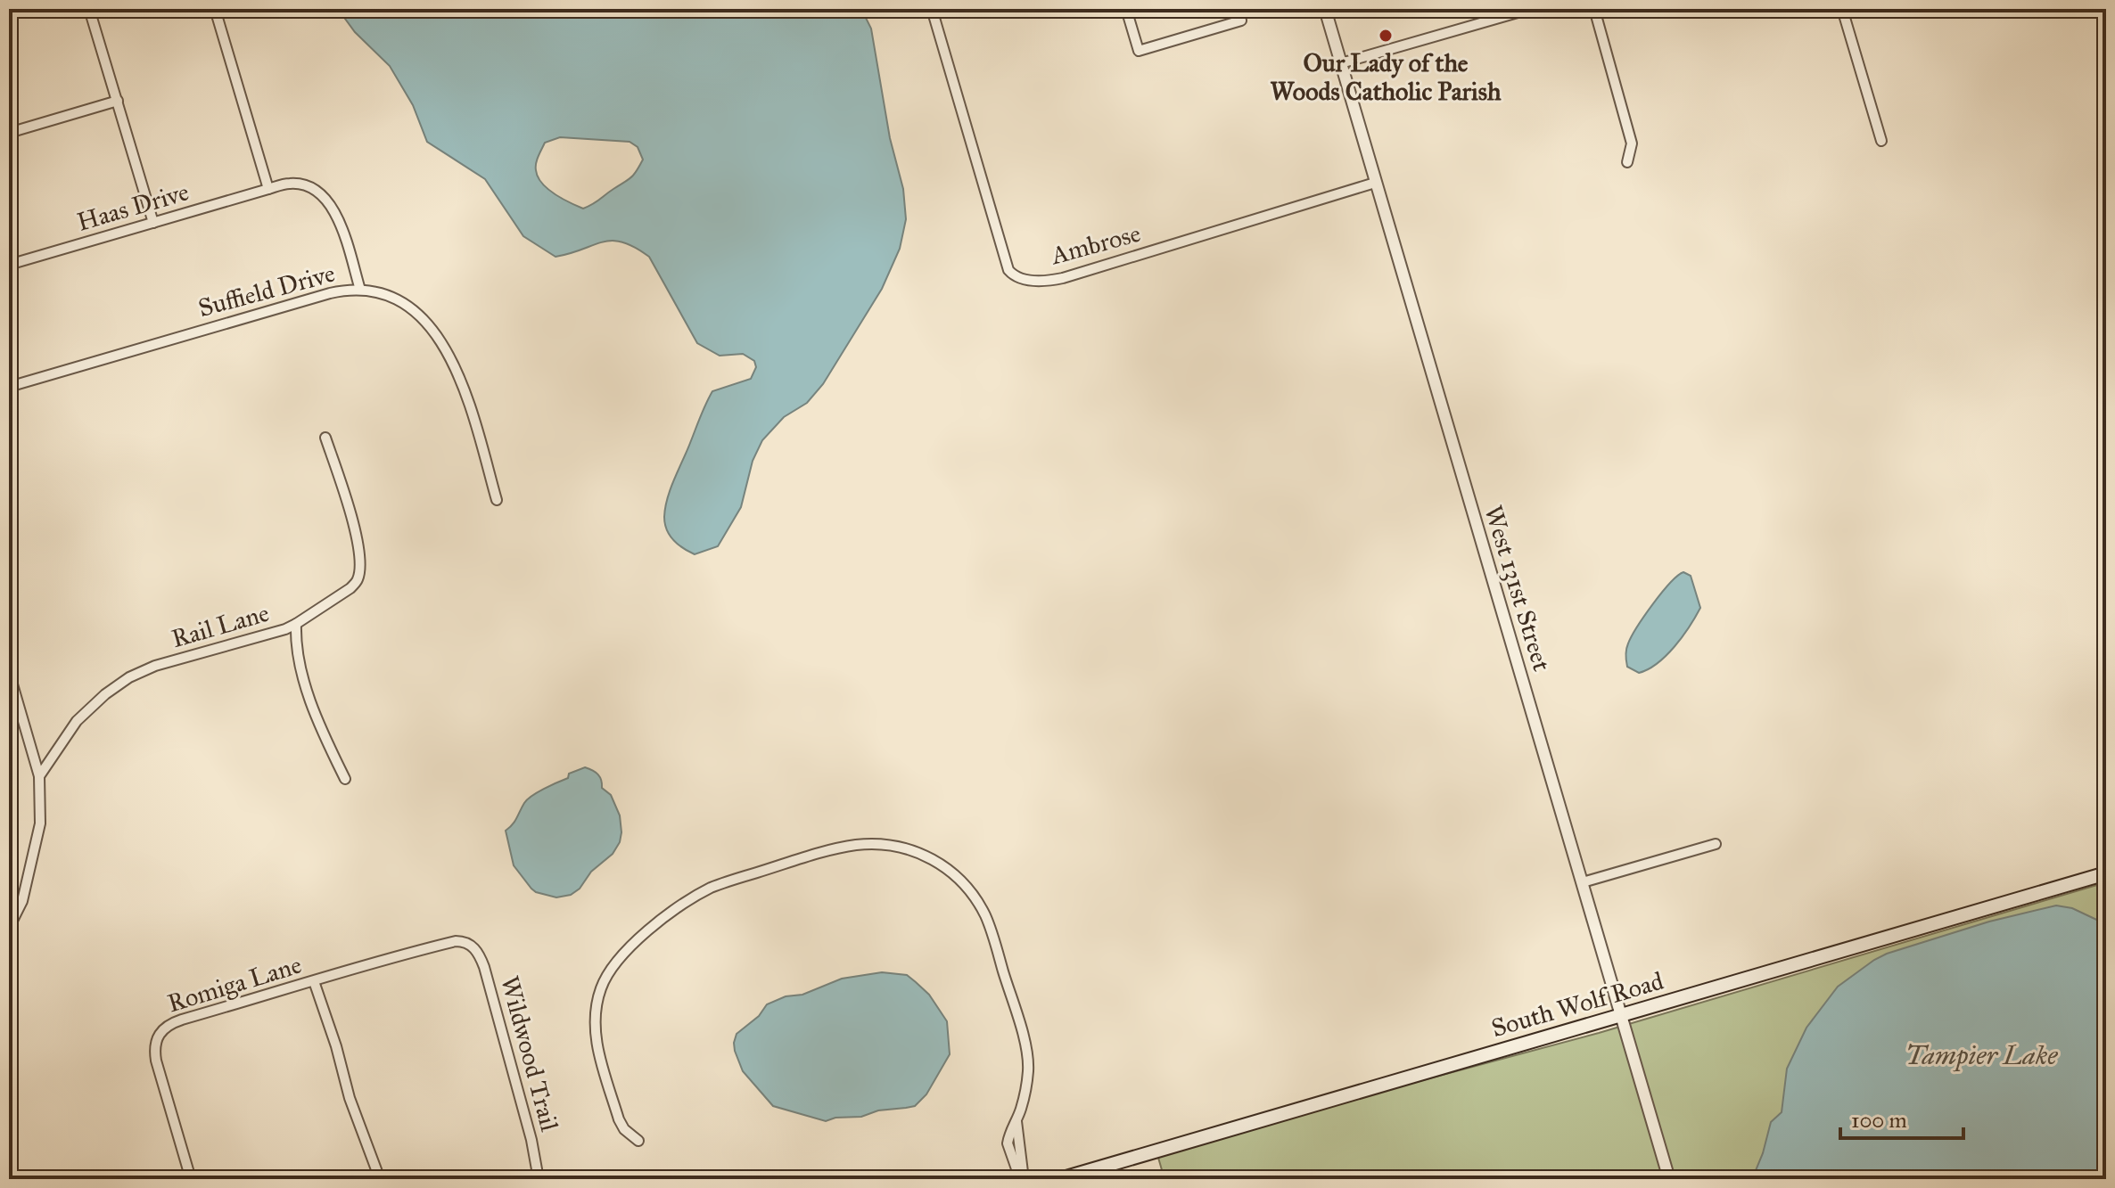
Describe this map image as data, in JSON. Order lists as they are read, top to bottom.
{
  "streets": {
    "main road": ["South Wolf Road"],
    "street": [
      "Haas Drive",
      "Ambrose",
      "Suffield Drive",
      "West 131st Street",
      "Rail Lane",
      "Romiga Lane",
      "Wildwood Trail"
    ]
  },
  "crossings": [
    ["Haas Drive", "Suffield Drive"],
    ["Ambrose", "West 131st Street"],
    ["West 131st Street", "South Wolf Road"],
    ["Romiga Lane", "Wildwood Trail"]
  ],
  "water": ["Tampier Lake"],
  "places": ["Our Lady of the Woods Catholic Parish"],
  "scale_bar": "100 m"
}
